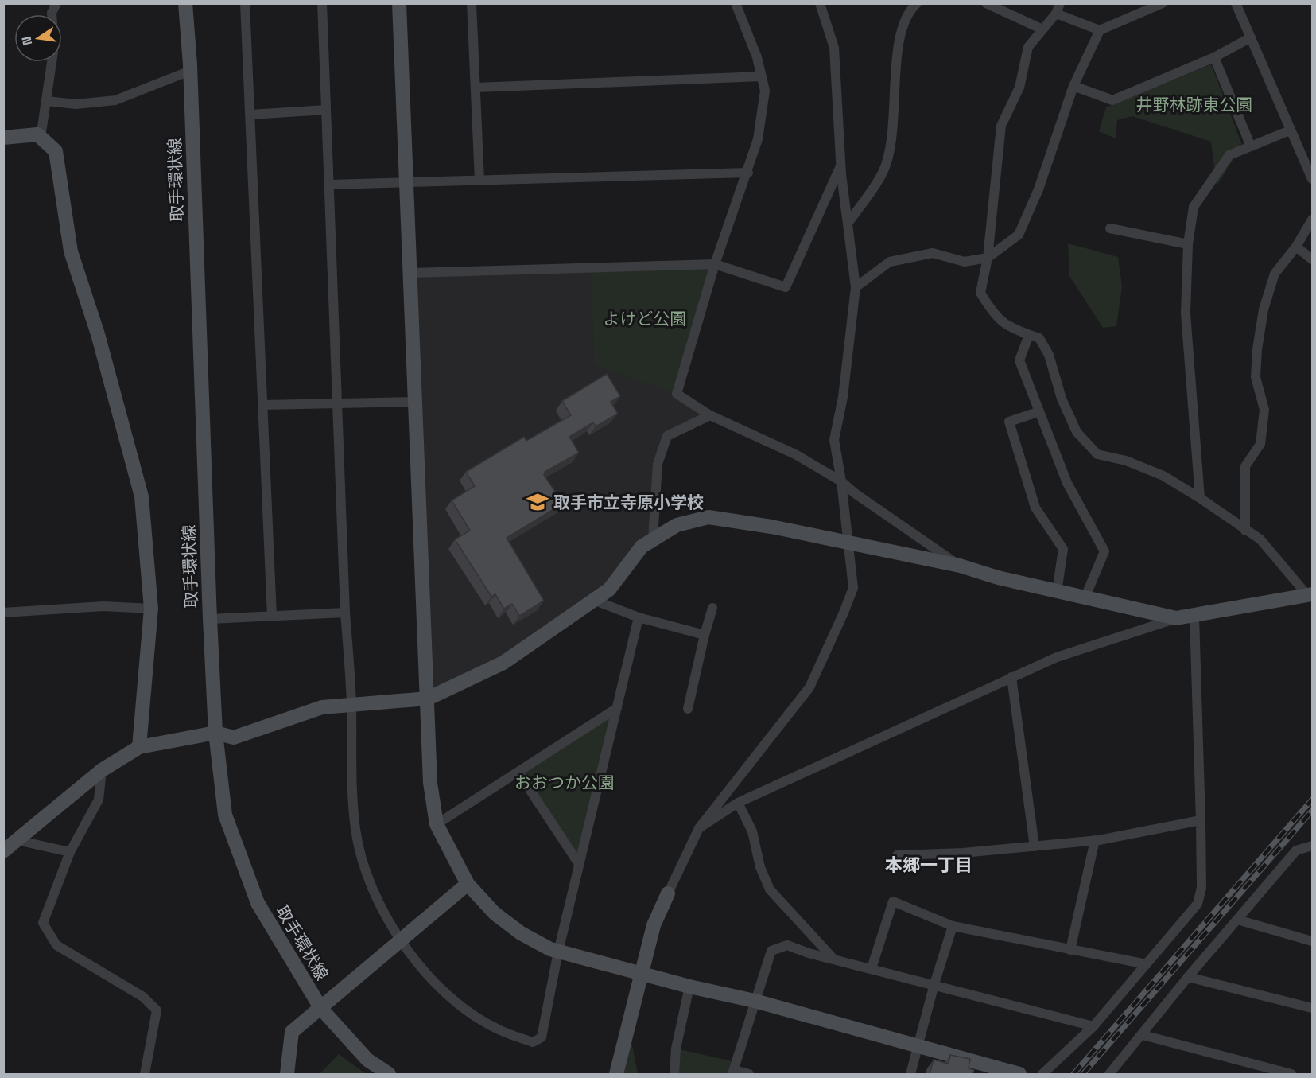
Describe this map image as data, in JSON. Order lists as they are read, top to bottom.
{
  "streets": {
    "street": ["取手環状線"]
  },
  "districts": ["本郷一丁目"],
  "parks": ["井野林跡東公園", "よけど公園", "おおつか公園"],
  "places": {
    "school or university": ["取手市立寺原小学校"]
  },
  "north": "left"
}
